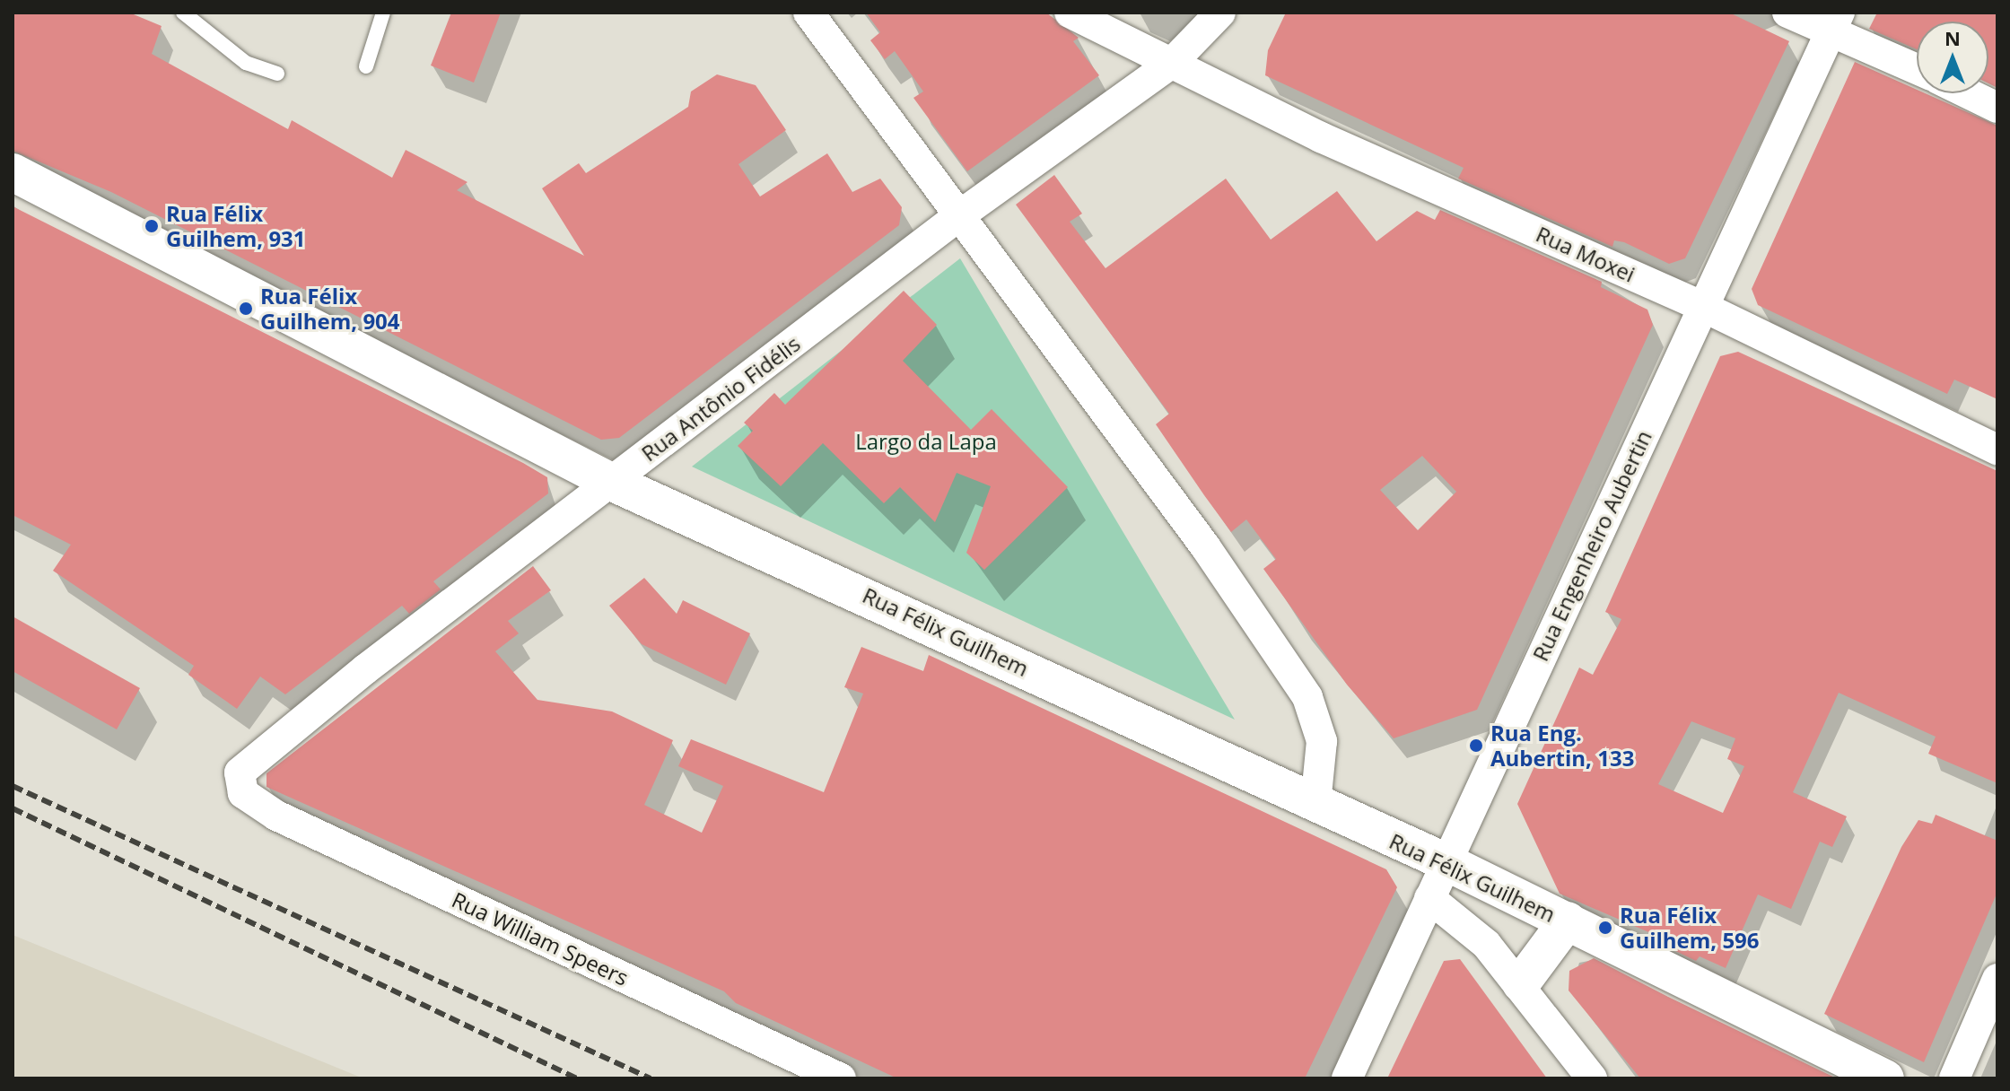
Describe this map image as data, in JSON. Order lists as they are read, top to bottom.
{
  "streets": {
    "street": [
      "Rua Moxei",
      "Rua Antônio Fidélis",
      "Rua Engenheiro Aubertin",
      "Rua Félix Guilhem",
      "Rua William Speers"
    ]
  },
  "crossings": [
    ["Rua Moxei", "Rua Antônio Fidélis"],
    ["Rua Moxei", "Rua Engenheiro Aubertin"],
    ["Rua Antônio Fidélis", "Rua Félix Guilhem"],
    ["Rua Antônio Fidélis", "Rua William Speers"],
    ["Rua Engenheiro Aubertin", "Rua Félix Guilhem"]
  ],
  "parks": ["Largo da Lapa"],
  "places": [
    "Rua Félix Guilhem, 931",
    "Rua Félix Guilhem, 904",
    "Rua Eng. Aubertin, 133",
    "Rua Félix Guilhem, 596"
  ],
  "north": "top"
}
